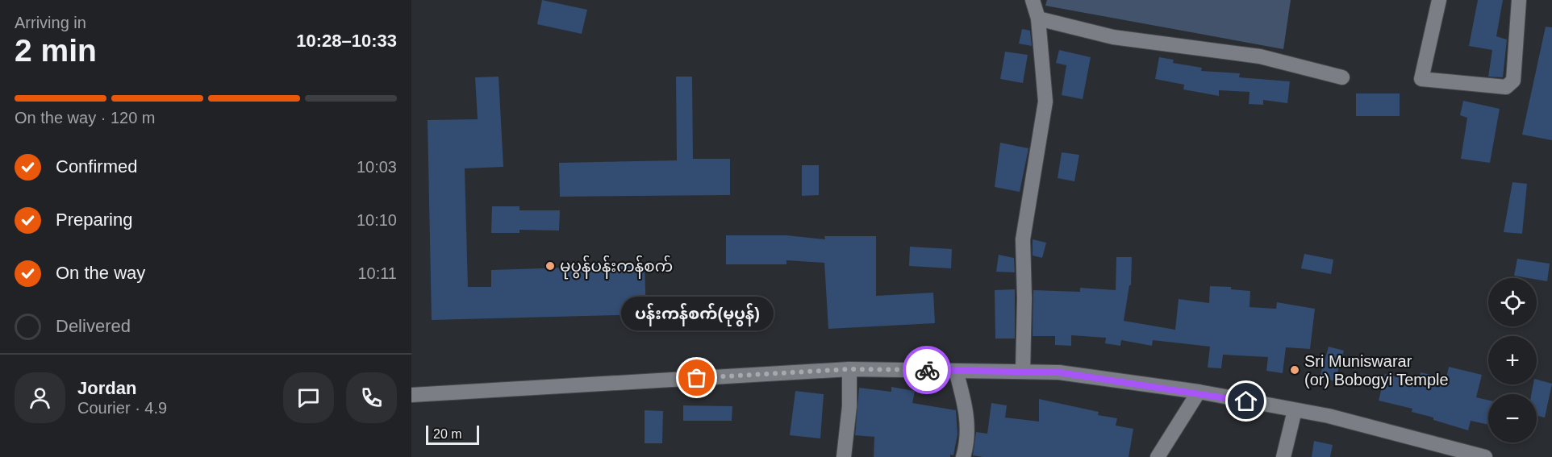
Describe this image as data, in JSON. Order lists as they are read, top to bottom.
{
  "places": ["မုပွန်ပန်းကန်စက်", "Sri Muniswarar (or) Bobogyi Temple", "ပန်းကန်စက်(မုပွန်)"],
  "scale_bar": "20 m",
  "page": {
    "heading": ["2 min", "Arriving in", "10:28–10:33"],
    "panel": ["Jordan", "Courier · 4.9"],
    "bar": "On the way · 120 m",
    "list": [
      ["Confirmed", "10:03"],
      ["Preparing", "10:10"],
      ["On the way", "10:11"],
      "Delivered"
    ],
    "map_buttons": ["+", "−"],
    "bubble": "ပန်းကန်စက်(မုပွန်)",
    "scale": "20 m"
  }
}
